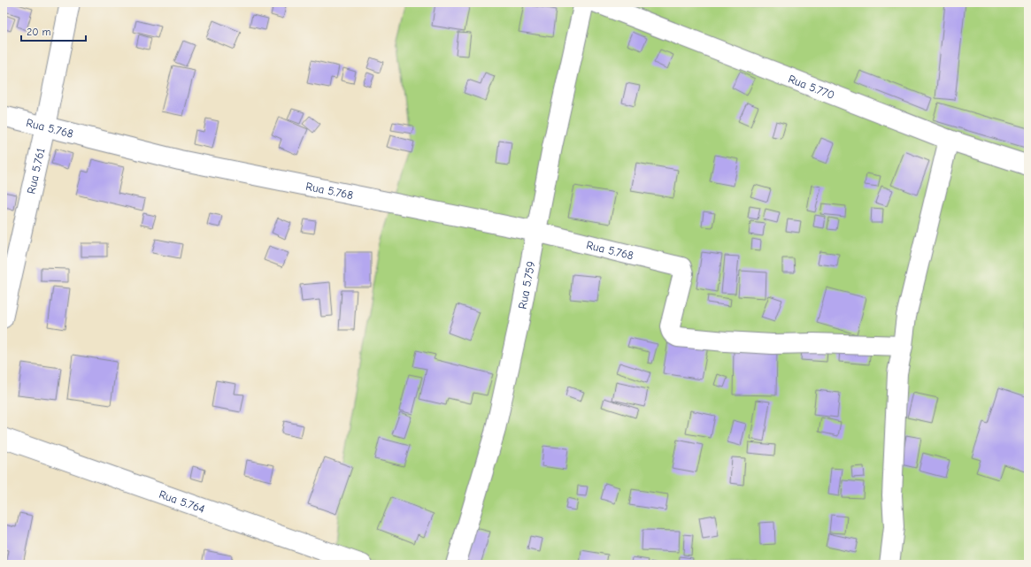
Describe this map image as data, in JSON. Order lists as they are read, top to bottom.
{
  "streets": {
    "street": [
      "Rua 5.770",
      "Rua 5.768",
      "Rua 5.761",
      "Rua 5.759",
      "Rua 5.764"
    ]
  },
  "crossings": [
    ["Rua 5.768", "Rua 5.761"],
    ["Rua 5.768", "Rua 5.759"]
  ],
  "scale_bar": "20 m"
}
